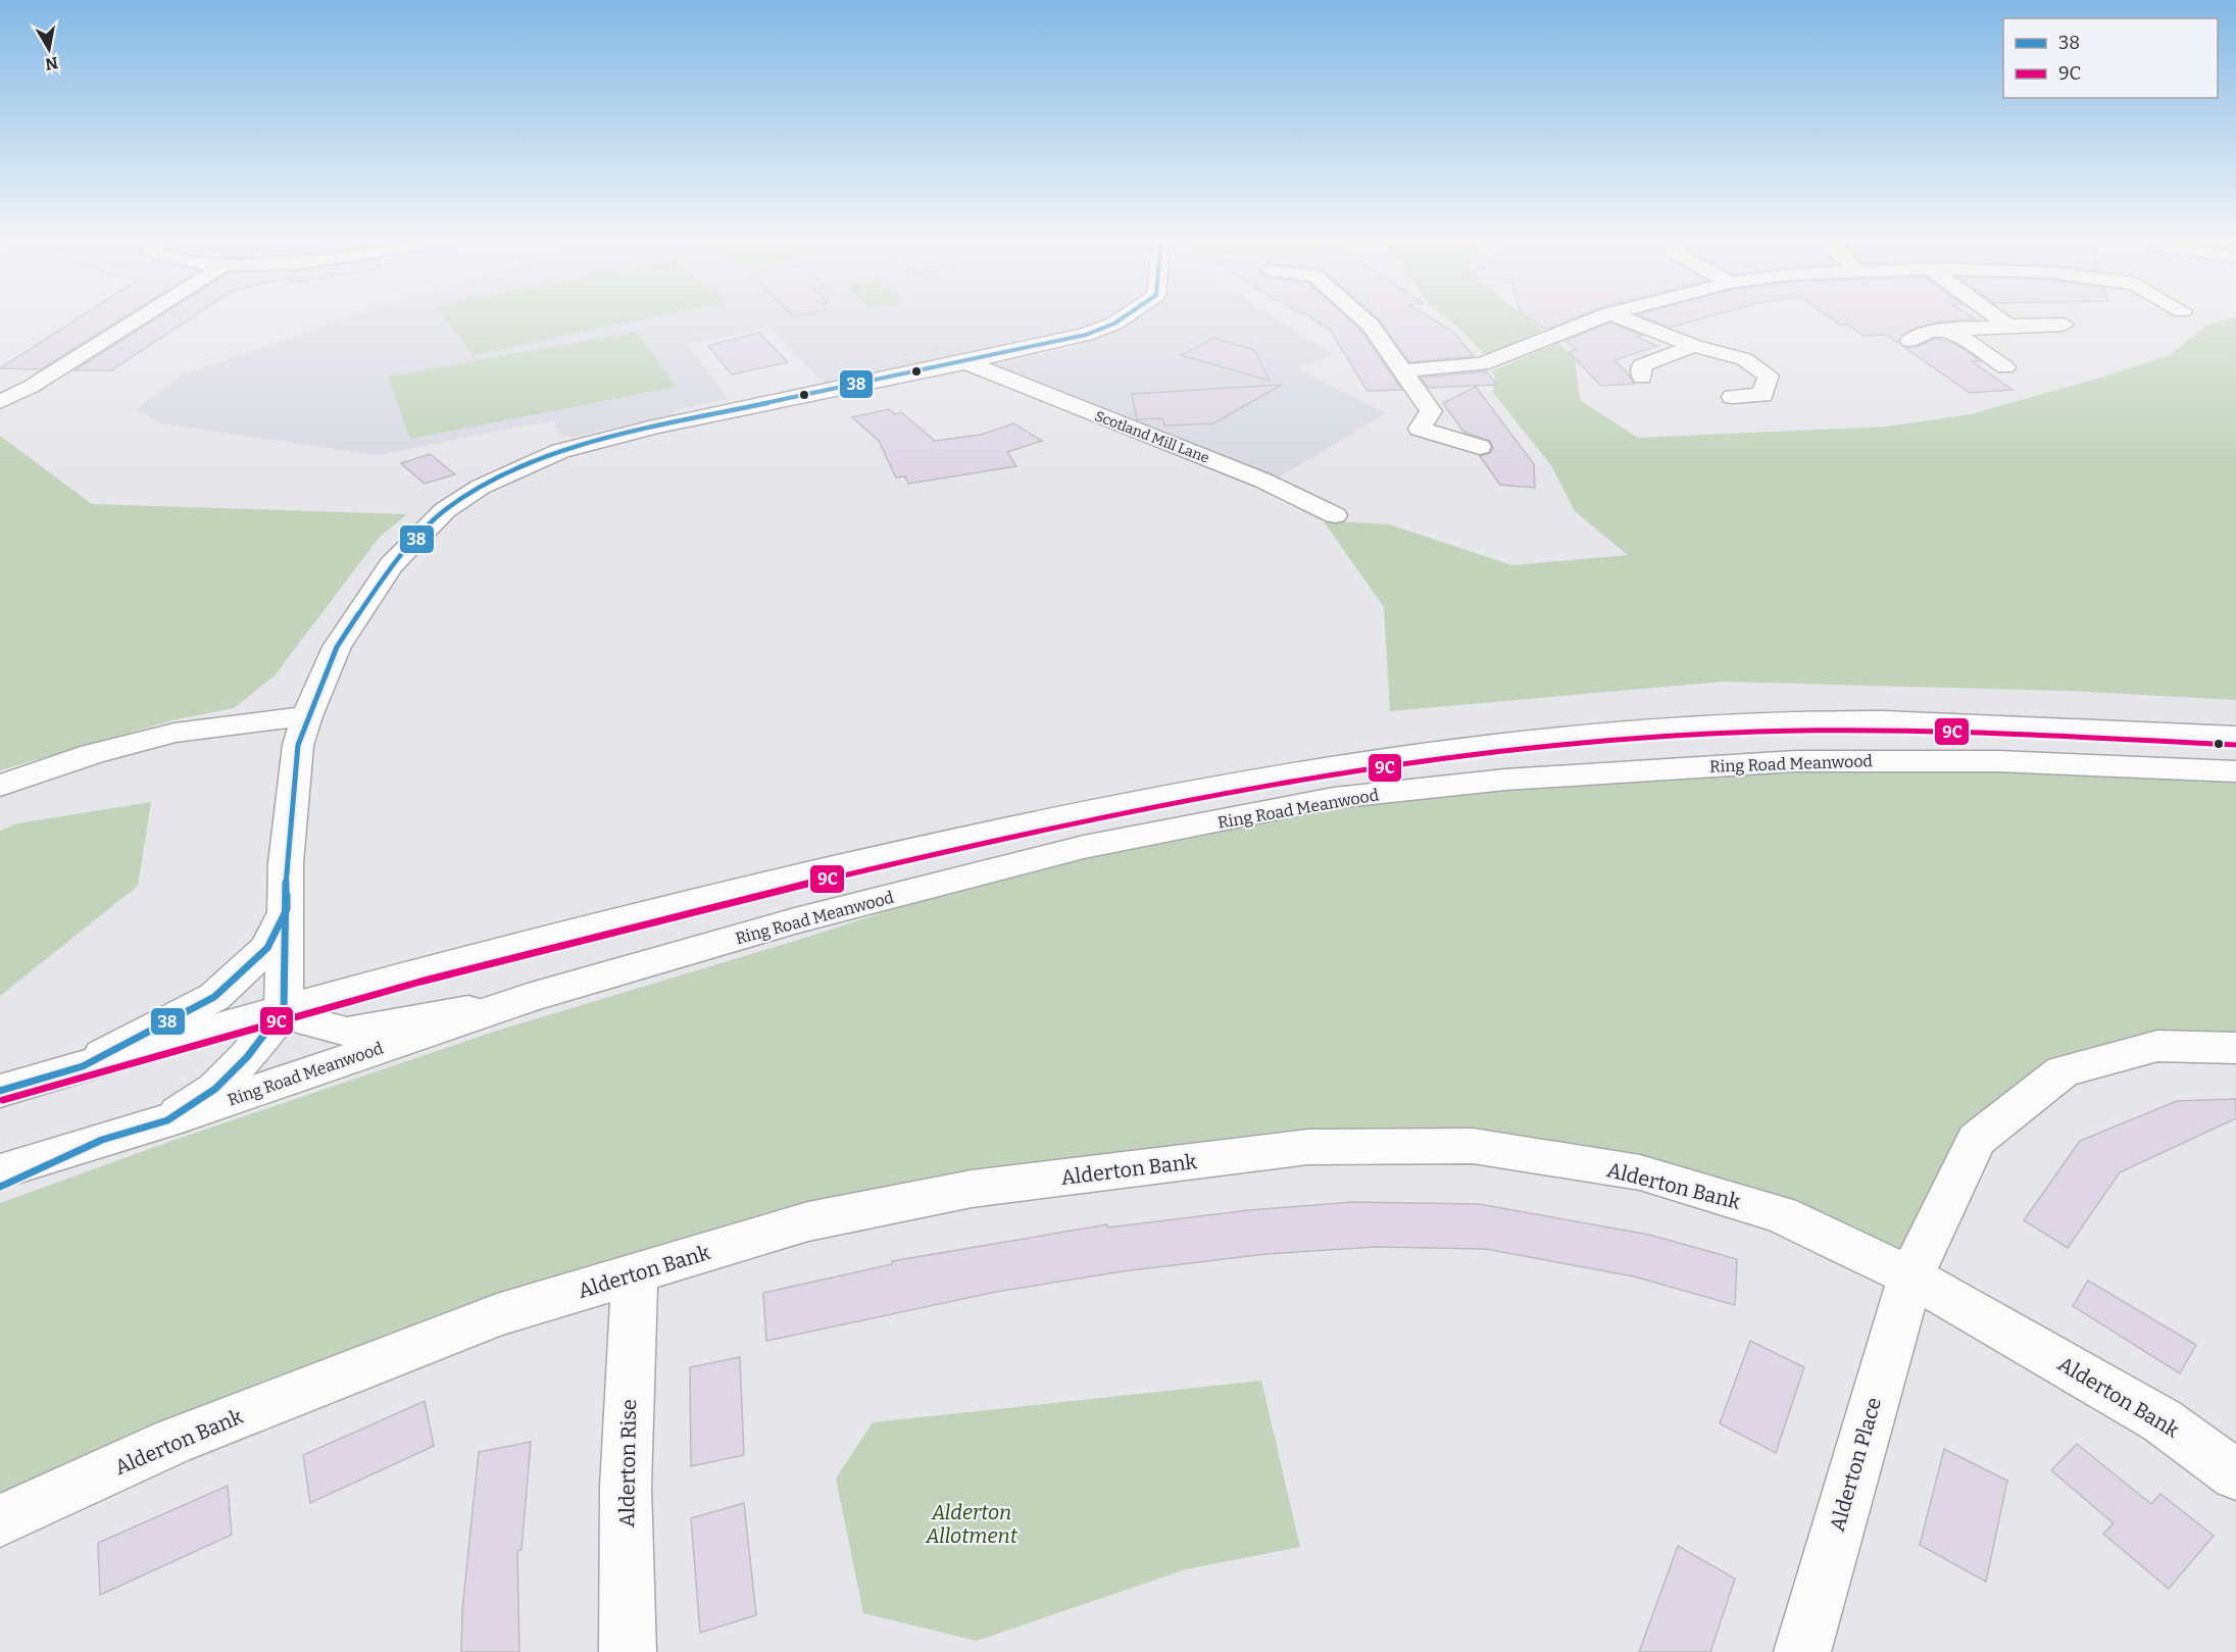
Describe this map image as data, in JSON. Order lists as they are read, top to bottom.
{
  "streets": {
    "main road": [
      "Scotland Mill Lane",
      "Ring Road Meanwood",
      "Alderton Bank",
      "Alderton Rise",
      "Alderton Place"
    ]
  },
  "crossings": [
    ["Alderton Bank", "Alderton Rise"],
    ["Alderton Bank", "Alderton Place"]
  ],
  "parks": ["Alderton Allotment"],
  "lines": ["transit line 38", "transit line 9C"],
  "legend": ["38", "9C"],
  "north": "bottom"
}
